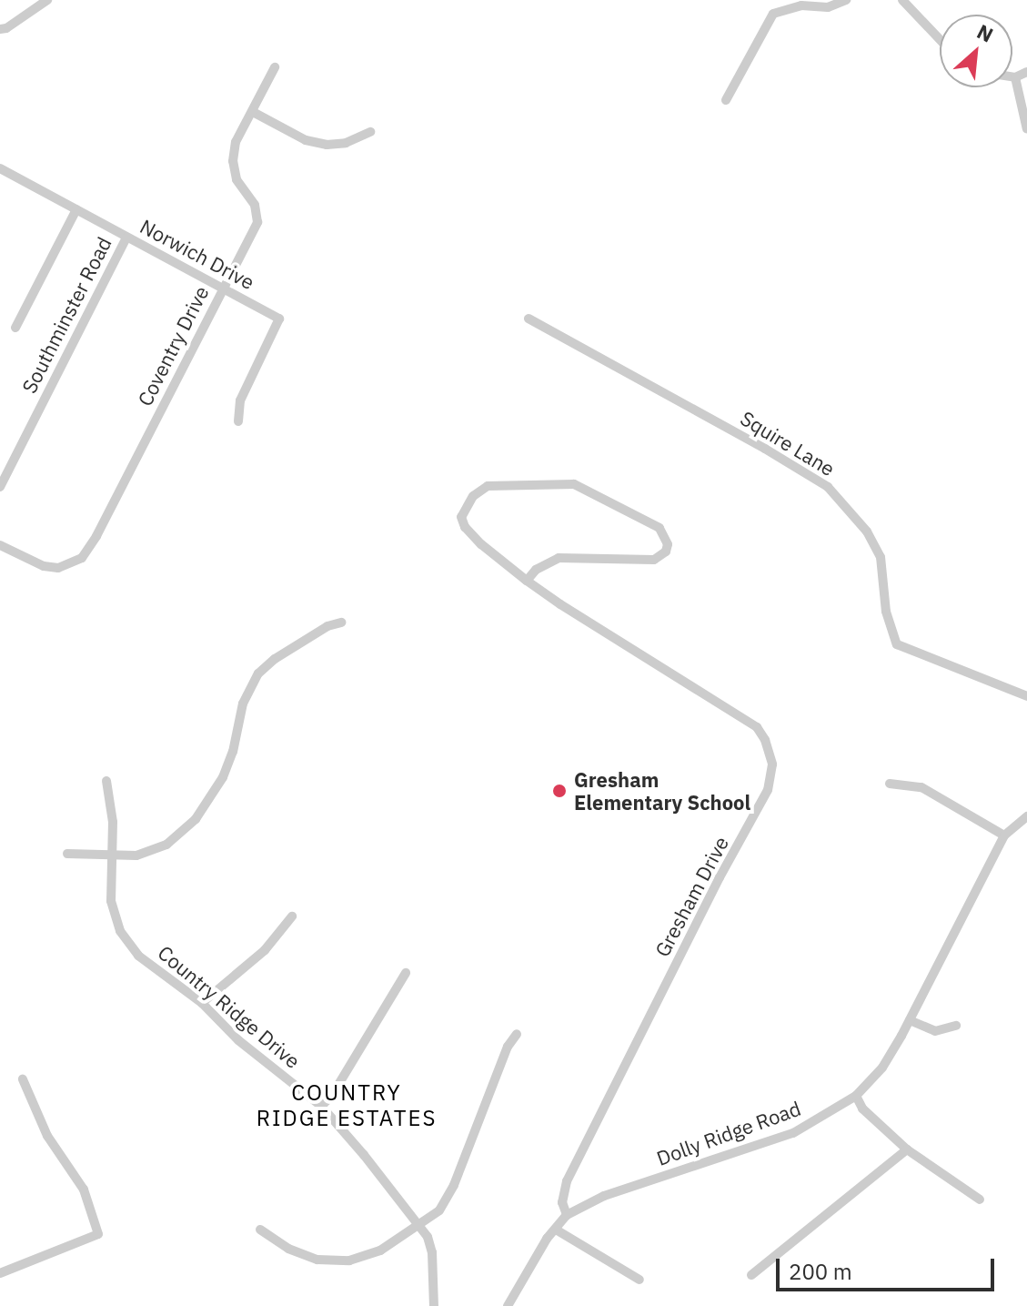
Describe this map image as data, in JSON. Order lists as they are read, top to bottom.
{
  "streets": {
    "street": [
      "Norwich Drive",
      "Southminster Road",
      "Coventry Drive",
      "Squire Lane",
      "Gresham Drive",
      "Country Ridge Drive",
      "Dolly Ridge Road"
    ]
  },
  "crossings": [
    ["Norwich Drive", "Southminster Road"],
    ["Norwich Drive", "Coventry Drive"],
    ["Gresham Drive", "Dolly Ridge Road"]
  ],
  "districts": ["COUNTRY RIDGE ESTATES"],
  "places": ["Gresham Elementary School"],
  "scale_bar": "200 m",
  "north": "top right"
}
